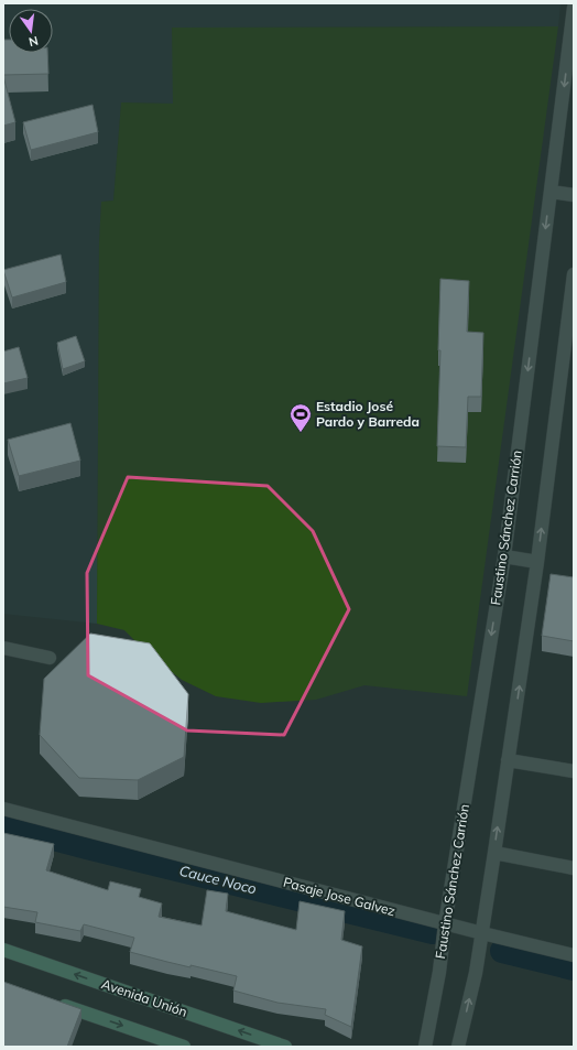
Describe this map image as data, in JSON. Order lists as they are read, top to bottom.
{
  "streets": {
    "main road": ["Avenida Unión"],
    "street": ["Faustino Sánchez Carrión", "Pasaje Jose Galvez"]
  },
  "crossings": [
    ["Faustino Sánchez Carrión", "Pasaje Jose Galvez"]
  ],
  "water": ["Cauce Noco"],
  "places": {
    "sports": ["Estadio José Pardo y Barreda"]
  },
  "north": "bottom"
}
